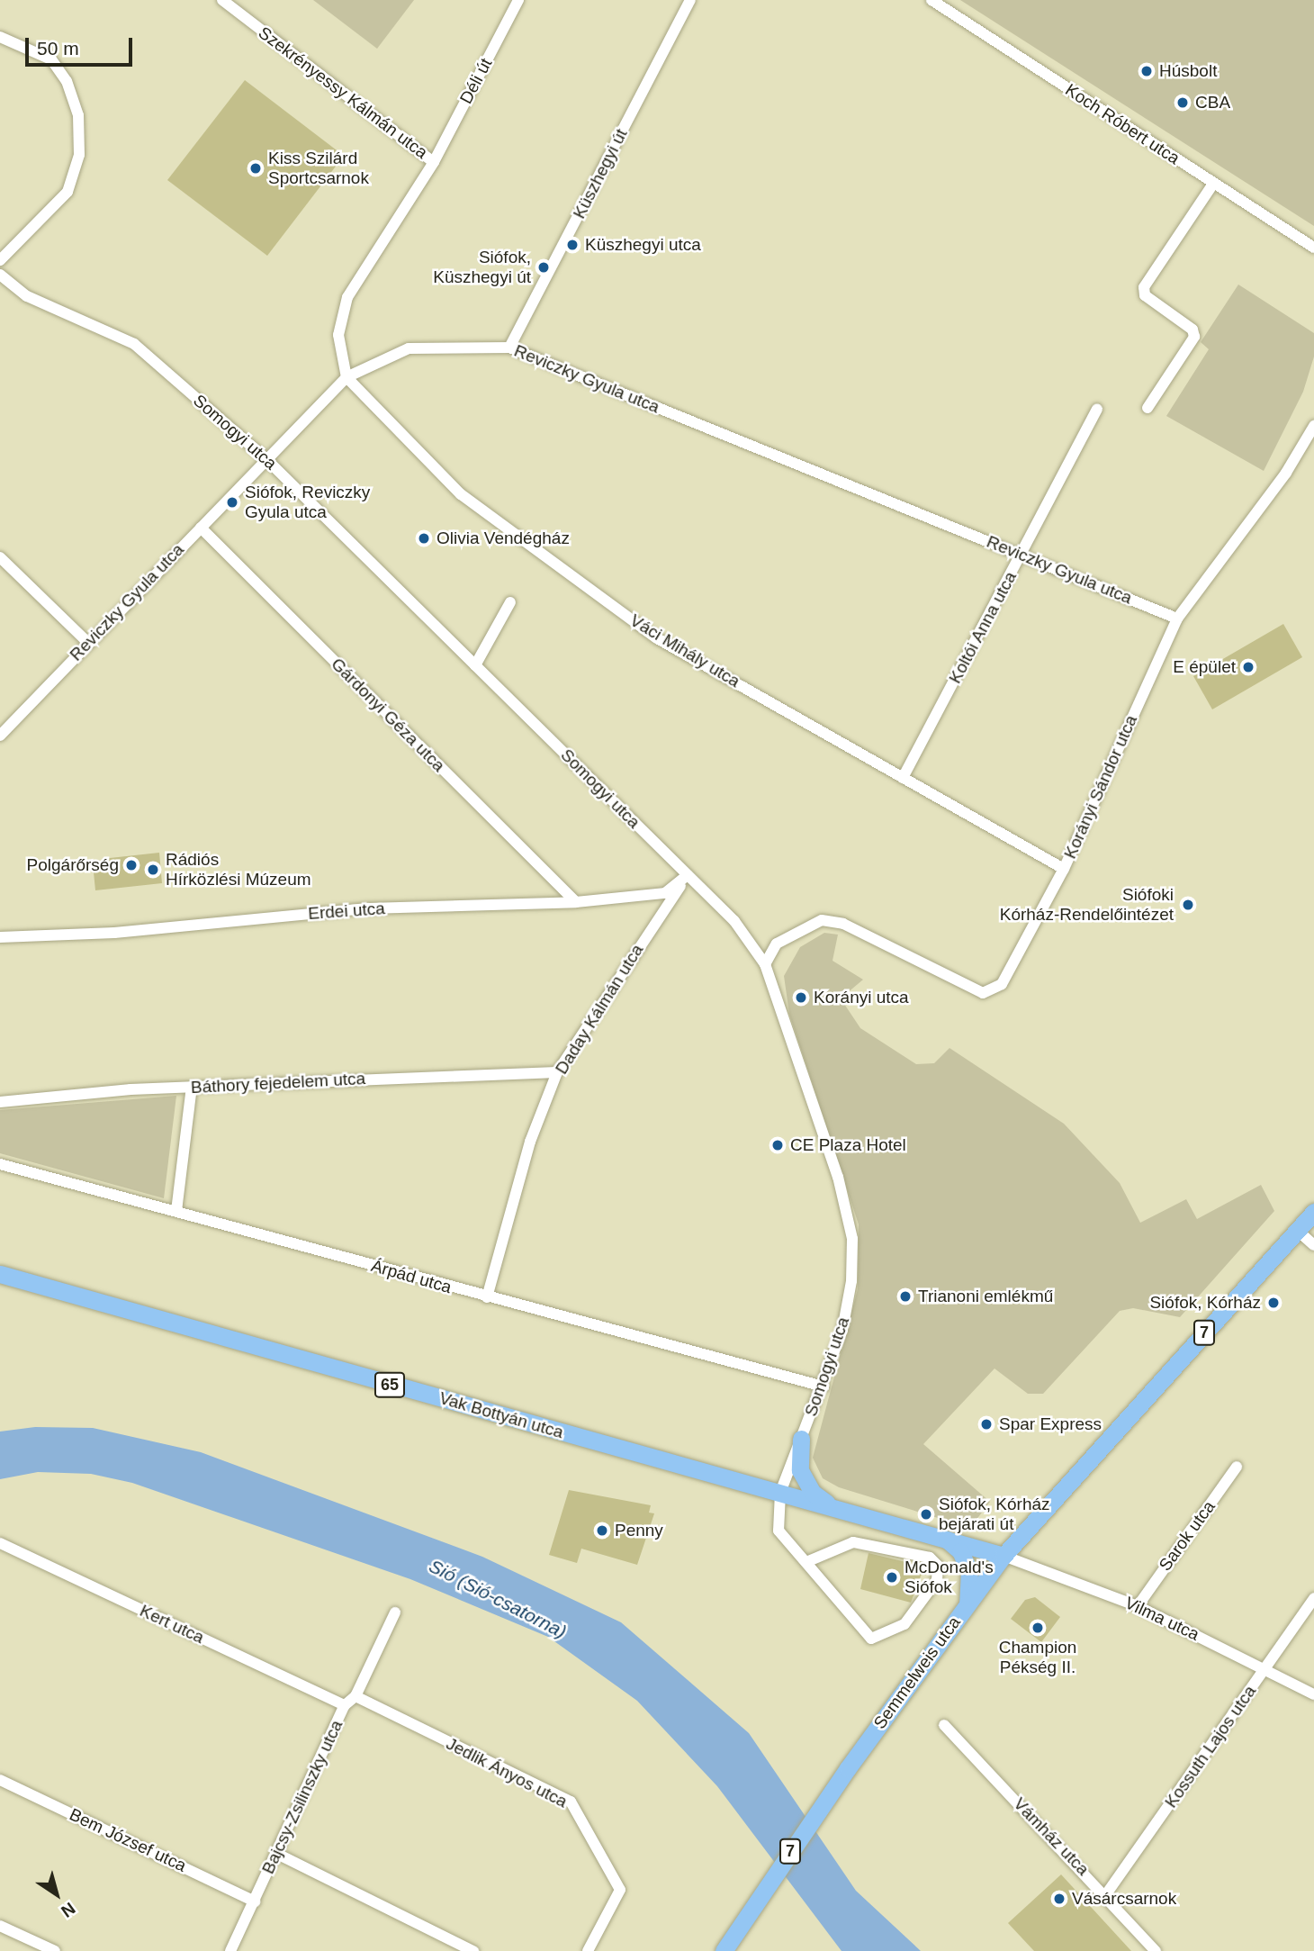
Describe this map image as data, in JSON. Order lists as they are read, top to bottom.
{
  "streets": {
    "main road": [
      "7",
      "65",
      "Vak Bottyán utca",
      "Semmelweis utca"
    ],
    "street": [
      "Déli út",
      "Szekrényessy Kálmán utca",
      "Koch Róbert utca",
      "Küszhegyi út",
      "Reviczky Gyula utca",
      "Somogyi utca",
      "Koltói Anna utca",
      "Váci Mihály utca",
      "Gárdonyi Géza utca",
      "Korányi Sándor utca",
      "Erdei utca",
      "Daday Kálmán utca",
      "Báthory fejedelem utca",
      "Árpád utca",
      "Sarok utca",
      "Vilma utca",
      "Kert utca",
      "Kossuth Lajos utca",
      "Jedlik Ányos utca",
      "Bajcsy-Zsilinszky utca",
      "Vámház utca",
      "Bem József utca"
    ]
  },
  "crossings": [
    ["Déli út", "Szekrényessy Kálmán utca"],
    ["Déli út", "Reviczky Gyula utca"],
    ["Déli út", "Váci Mihály utca"],
    ["Küszhegyi út", "Reviczky Gyula utca"],
    ["Reviczky Gyula utca", "Somogyi utca"],
    ["Reviczky Gyula utca", "Koltói Anna utca"],
    ["Reviczky Gyula utca", "Váci Mihály utca"],
    ["Reviczky Gyula utca", "Gárdonyi Géza utca"],
    ["Reviczky Gyula utca", "Korányi Sándor utca"],
    ["Somogyi utca", "Korányi Sándor utca"],
    ["Somogyi utca", "Erdei utca"],
    ["Somogyi utca", "Daday Kálmán utca"],
    ["Somogyi utca", "Árpád utca"],
    ["Somogyi utca", "Vak Bottyán utca"],
    ["Koltói Anna utca", "Váci Mihály utca"],
    ["Váci Mihály utca", "Korányi Sándor utca"],
    ["Gárdonyi Géza utca", "Erdei utca"],
    ["Erdei utca", "Daday Kálmán utca"],
    ["Daday Kálmán utca", "Báthory fejedelem utca"],
    ["Daday Kálmán utca", "Árpád utca"],
    ["Vak Bottyán utca", "Vilma utca"],
    ["Vak Bottyán utca", "Semmelweis utca"],
    ["Sarok utca", "Vilma utca"],
    ["Vilma utca", "Semmelweis utca"],
    ["Vilma utca", "Kossuth Lajos utca"],
    ["Kert utca", "Bajcsy-Zsilinszky utca"],
    ["Kossuth Lajos utca", "Vámház utca"],
    ["Jedlik Ányos utca", "Bajcsy-Zsilinszky utca"],
    ["Bajcsy-Zsilinszky utca", "Bem József utca"]
  ],
  "water": ["Sió (Sió-csatorna)"],
  "places": [
    "Húsbolt",
    "CBA",
    "Kiss Szilárd Sportcsarnok",
    "Küszhegyi utca",
    "Siófok, Küszhegyi út",
    "Siófok, Reviczky Gyula utca",
    "Olivia Vendégház",
    "E épület",
    "Polgárőrség",
    "Rádiós Hírközlési Múzeum",
    "Siófoki Kórház-Rendelőintézet",
    "Korányi utca",
    "CE Plaza Hotel",
    "Trianoni emlékmű",
    "Siófok, Kórház",
    "Spar Express",
    "Siófok, Kórház bejárati út",
    "Penny",
    "McDonald's Siófok",
    "Champion Pékség II.",
    "Vásárcsarnok"
  ],
  "scale_bar": "50 m",
  "north": "bottom right"
}
